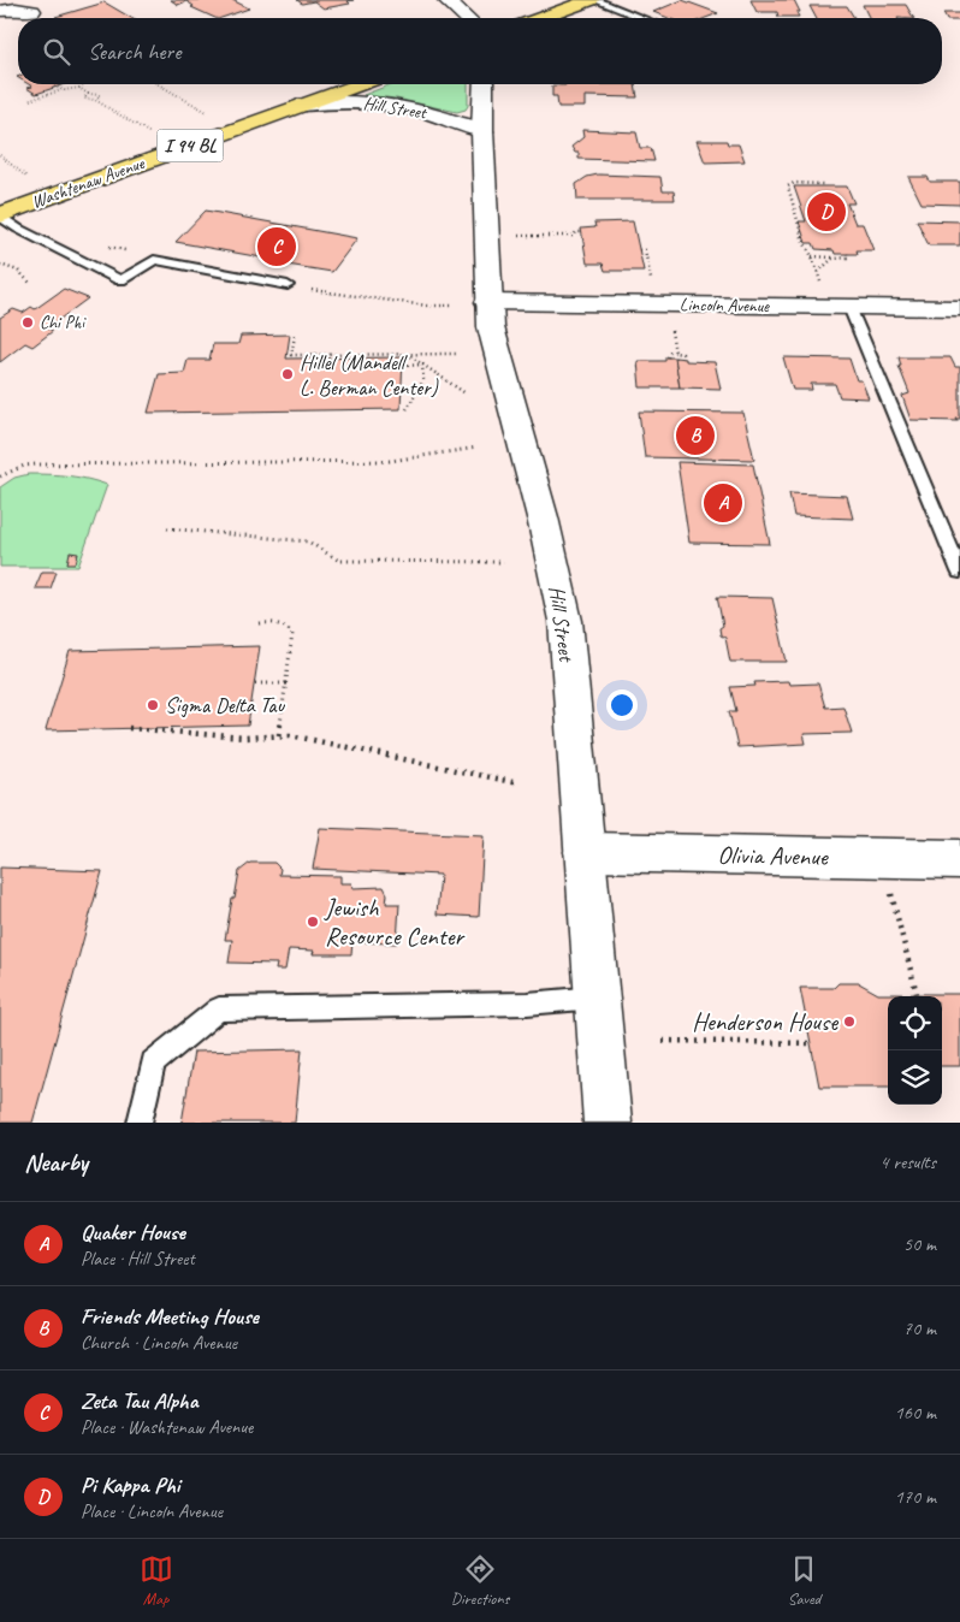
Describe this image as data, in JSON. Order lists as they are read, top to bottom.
{
  "streets": {
    "main road": ["I 94 BL", "Washtenaw Avenue"],
    "street": ["Hill Street", "Lincoln Avenue", "Olivia Avenue"]
  },
  "crossings": [
    ["Hill Street", "Washtenaw Avenue"],
    ["Hill Street", "Lincoln Avenue"],
    ["Hill Street", "Olivia Avenue"]
  ],
  "places": [
    "Chi Phi",
    "Hillel (Mandell L. Berman Center)",
    "Sigma Delta Tau",
    "Jewish Resource Center",
    "Henderson House"
  ],
  "page": {
    "search": "Search here",
    "pins": [
      "D",
      "C",
      "B",
      "A"
    ],
    "heading": ["Nearby", "4 results"],
    "list": [
      {
        "mark": "A",
        "name": "Quaker House",
        "note": "Place · Hill Street",
        "value": "50 m"
      },
      {
        "mark": "B",
        "name": "Friends Meeting House",
        "note": "Church · Lincoln Avenue",
        "value": "70 m"
      },
      {
        "mark": "C",
        "name": "Zeta Tau Alpha",
        "note": "Place · Washtenaw Avenue",
        "value": "160 m"
      },
      {
        "mark": "D",
        "name": "Pi Kappa Phi",
        "note": "Place · Lincoln Avenue",
        "value": "170 m"
      }
    ],
    "nav": ["Map", "Directions", "Saved"]
  }
}
